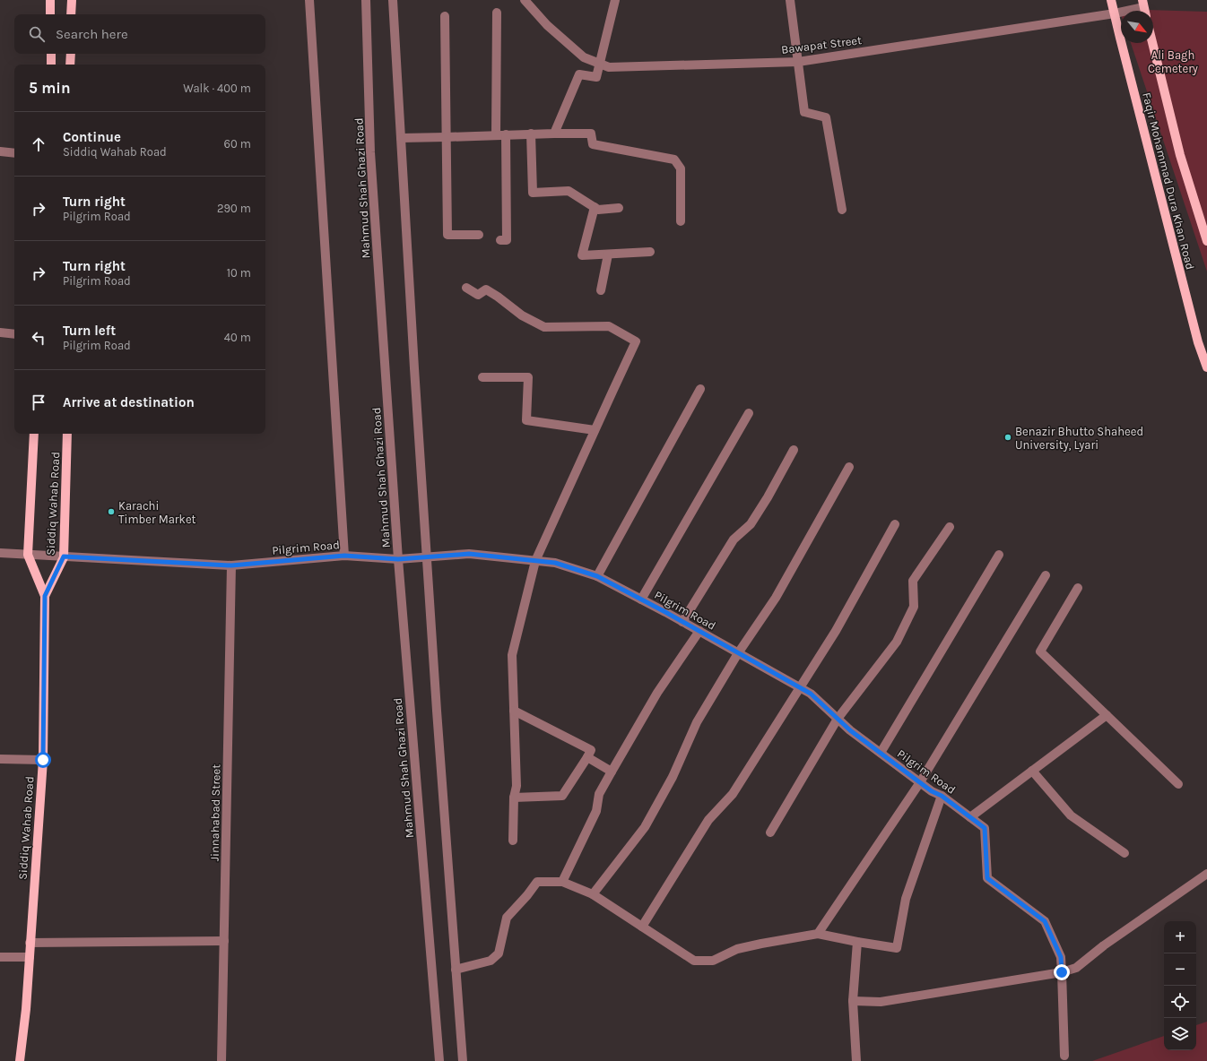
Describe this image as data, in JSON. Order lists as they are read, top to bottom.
{
  "streets": {
    "main road": ["Faqir Mohammad Dura Khan Road", "Siddiq Wahab Road"],
    "street": [
      "Bawapat Street",
      "Mahmud Shah Ghazi Road",
      "Pilgrim Road",
      "Jinnahabad Street"
    ]
  },
  "crossings": [
    ["Bawapat Street", "Faqir Mohammad Dura Khan Road"],
    ["Mahmud Shah Ghazi Road", "Pilgrim Road"],
    ["Siddiq Wahab Road", "Pilgrim Road"],
    ["Pilgrim Road", "Jinnahabad Street"]
  ],
  "parks": ["Ali Bagh Cemetery"],
  "places": ["Benazir Bhutto Shaheed University, Lyari", "Karachi Timber Market"],
  "north": "bottom right",
  "page": {
    "search": "Search here",
    "heading": ["5 min", "Walk · 400 m"],
    "list": [
      ["Continue", "Siddiq Wahab Road", "60 m"],
      ["Turn right", "Pilgrim Road", "290 m"],
      ["Turn right", "Pilgrim Road", "10 m"],
      ["Turn left", "Pilgrim Road", "40 m"],
      "Arrive at destination"
    ],
    "map_buttons": ["+", "−"]
  }
}
